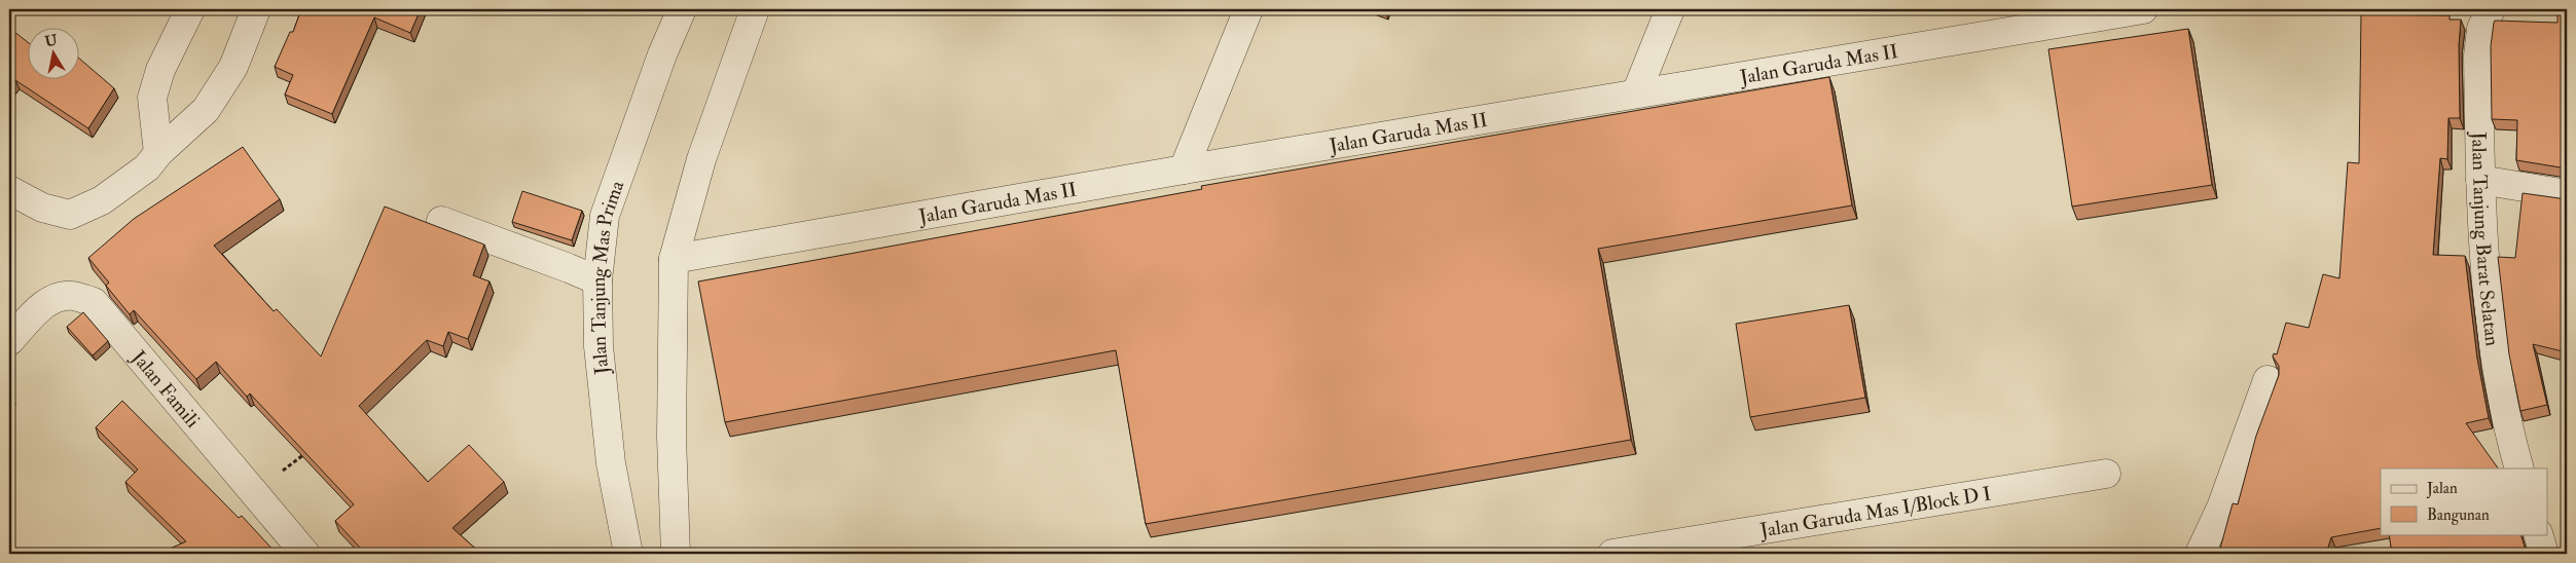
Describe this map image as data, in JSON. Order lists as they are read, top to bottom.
{
  "streets": {
    "street": [
      "Jalan Garuda Mas II",
      "Jalan Tanjung Barat Selatan",
      "Jalan Tanjung Mas Prima",
      "Jalan Famili",
      "Jalan Garuda Mas I/Block D I"
    ]
  },
  "legend": ["Jalan", "Bangunan"],
  "north": "top"
}
